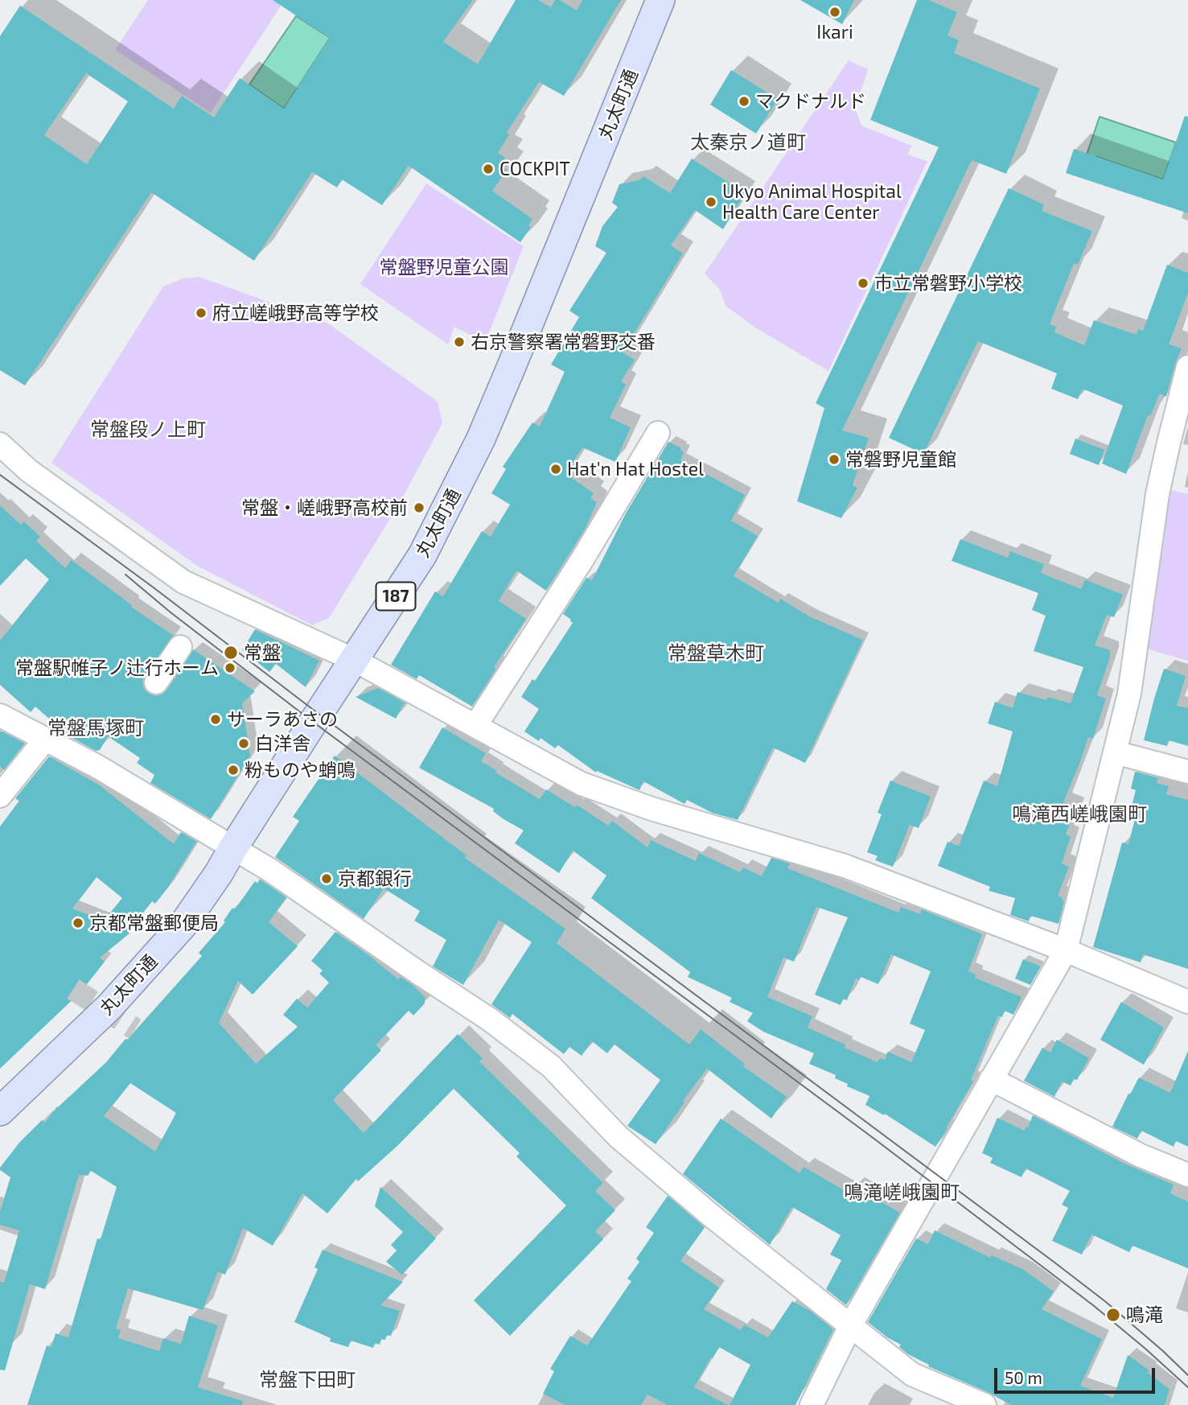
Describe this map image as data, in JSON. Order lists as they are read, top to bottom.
{
  "streets": {
    "main road": ["丸太町通", "187"]
  },
  "districts": [
    "太秦京ノ道町",
    "常盤段ノ上町",
    "常盤草木町",
    "常盤馬塚町",
    "鳴滝西嵯峨園町",
    "鳴滝嵯峨園町",
    "常盤下田町"
  ],
  "parks": ["常盤野児童公園"],
  "places": [
    "Ikari",
    "マクドナルド",
    "COCKPIT",
    "Ukyo Animal Hospital Health Care Center",
    "市立常磐野小学校",
    "府立嵯峨野高等学校",
    "右京警察署常磐野交番",
    "常磐野児童館",
    "Hat'n Hat Hostel",
    "常盤・嵯峨野高校前",
    "常盤",
    "常盤駅帷子ノ辻行ホーム",
    "サーラあさの",
    "白洋舎",
    "粉ものや蛸鳴",
    "京都銀行",
    "京都常盤郵便局",
    "鳴滝"
  ],
  "scale_bar": "50 m"
}
